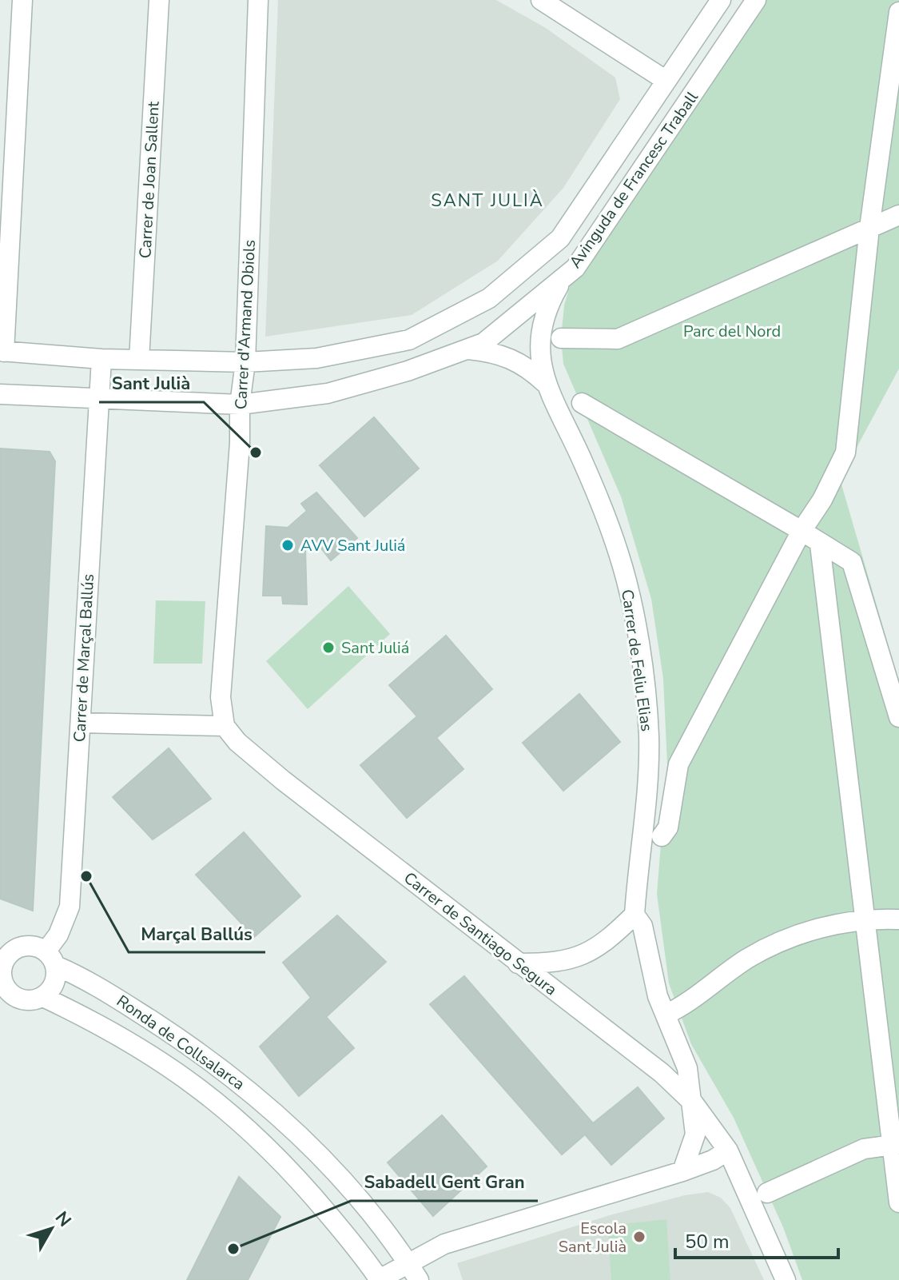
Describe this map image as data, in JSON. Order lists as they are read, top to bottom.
{
  "streets": {
    "street": [
      "Carrer de Joan Sallent",
      "Avinguda de Francesc Traball",
      "Carrer d'Armand Obiols",
      "Carrer de Marçal Ballús",
      "Carrer de Feliu Elias",
      "Carrer de Santiago Segura",
      "Ronda de Collsalarca"
    ]
  },
  "crossings": [
    ["Carrer de Joan Sallent", "Avinguda de Francesc Traball"],
    ["Avinguda de Francesc Traball", "Carrer d'Armand Obiols"],
    ["Avinguda de Francesc Traball", "Carrer de Marçal Ballús"],
    ["Avinguda de Francesc Traball", "Carrer de Feliu Elias"],
    ["Carrer d'Armand Obiols", "Carrer de Santiago Segura"],
    ["Carrer de Marçal Ballús", "Ronda de Collsalarca"],
    ["Carrer de Feliu Elias", "Carrer de Santiago Segura"]
  ],
  "districts": ["SANT JULIÀ"],
  "parks": ["Parc del Nord"],
  "places": [
    "Sant Julià",
    "AVV Sant Juliá",
    "Sant Juliá",
    "Marçal Ballús",
    "Escola Sant Julià",
    "Sabadell Gent Gran"
  ],
  "scale_bar": "50 m",
  "north": "top right"
}
